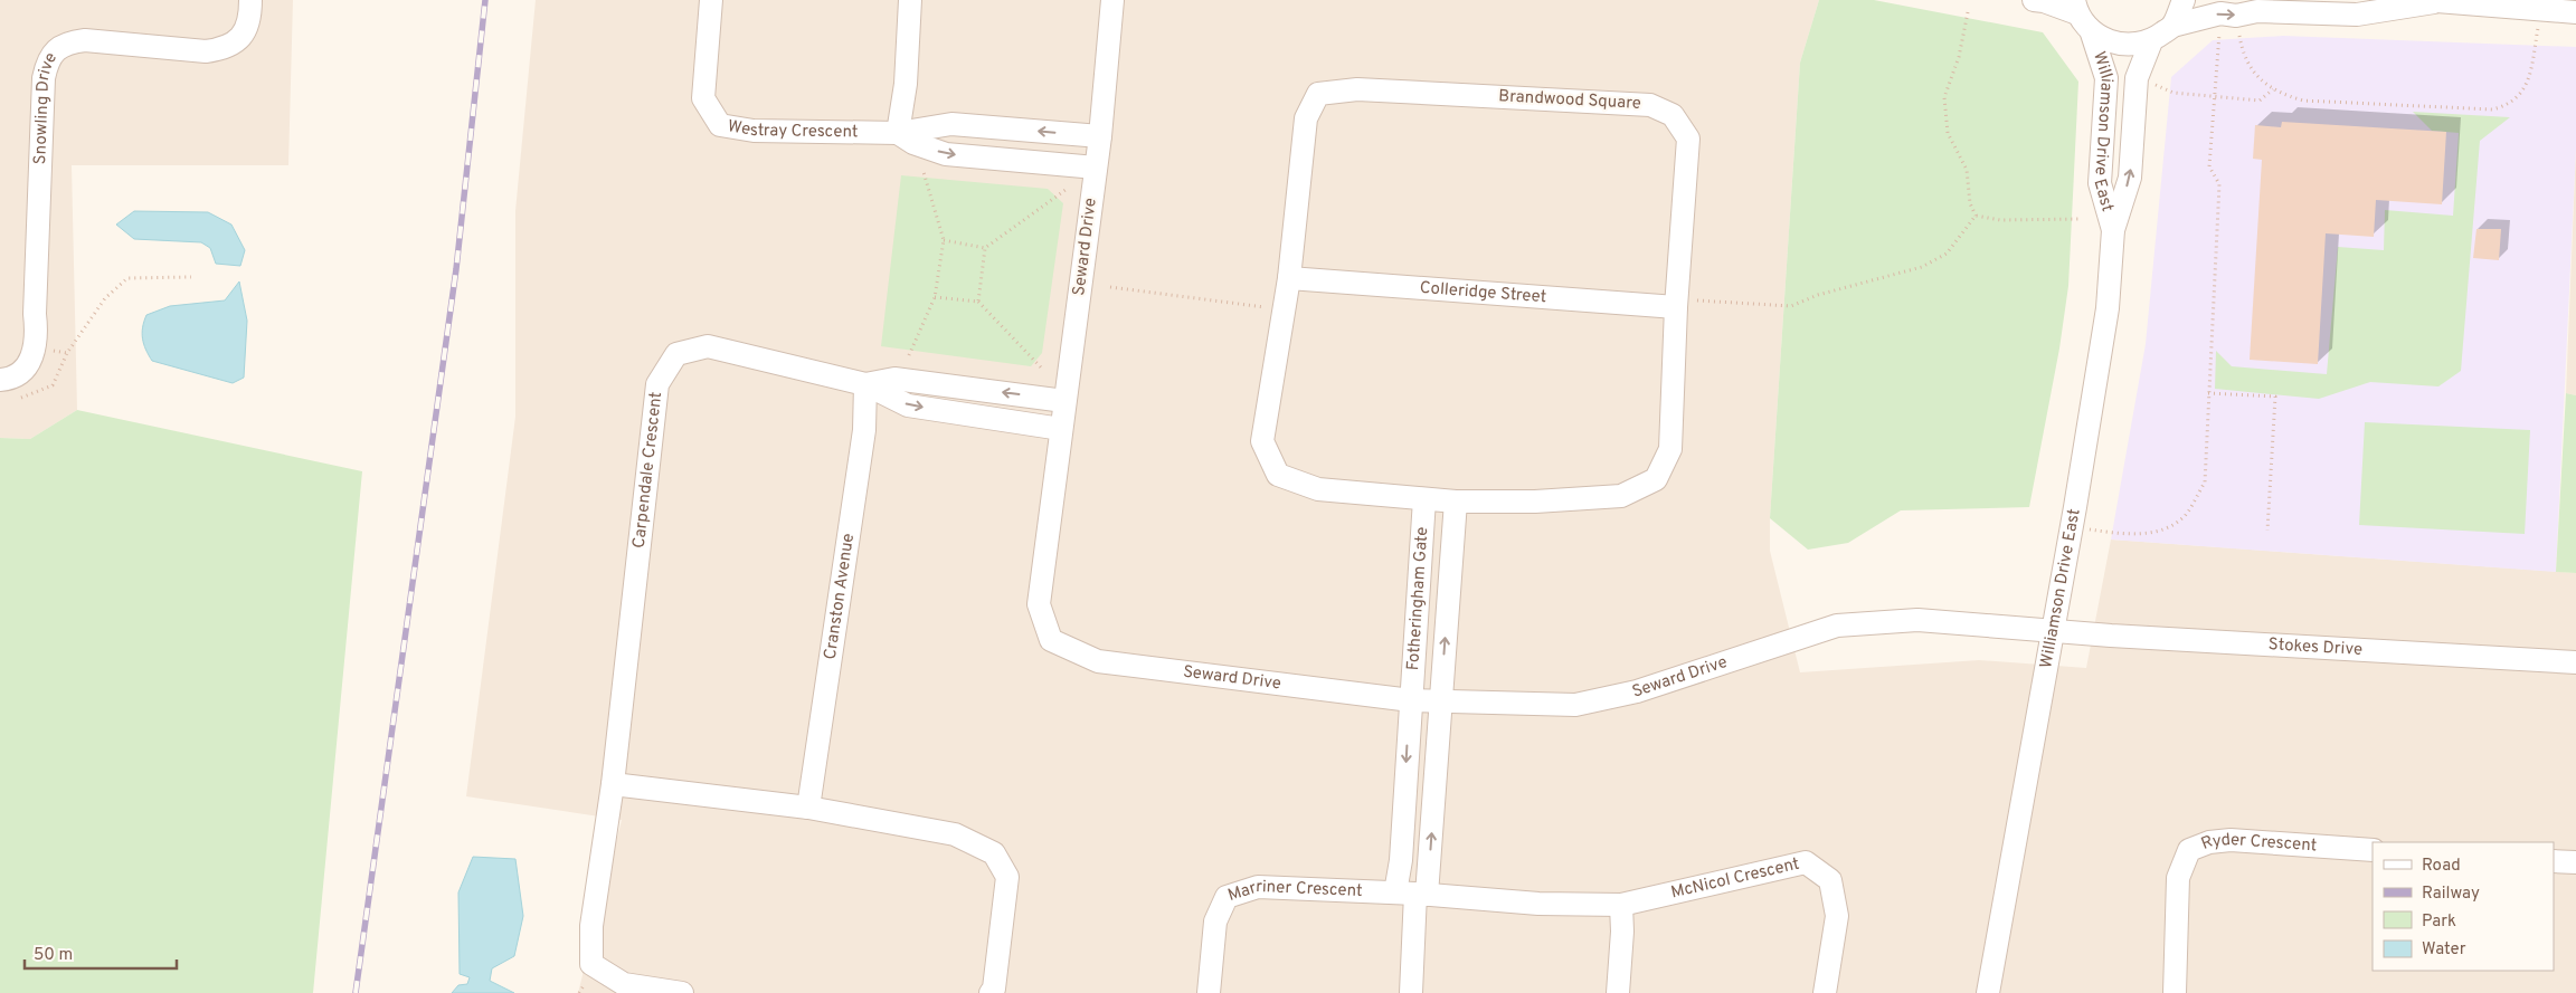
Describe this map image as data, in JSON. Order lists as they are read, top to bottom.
{
  "streets": {
    "street": [
      "Brandwood Square",
      "Snowling Drive",
      "Westray Crescent",
      "Williamson Drive East",
      "Seward Drive",
      "Colleridge Street",
      "Carpendale Crescent",
      "Cranston Avenue",
      "Fotheringham Gate",
      "Stokes Drive",
      "Ryder Crescent",
      "McNicol Crescent",
      "Marriner Crescent"
    ]
  },
  "crossings": [
    ["Brandwood Square", "Colleridge Street"],
    ["Brandwood Square", "Fotheringham Gate"],
    ["Westray Crescent", "Seward Drive"],
    ["Williamson Drive East", "Seward Drive"],
    ["Williamson Drive East", "Stokes Drive"],
    ["Seward Drive", "Carpendale Crescent"],
    ["Seward Drive", "Fotheringham Gate"],
    ["Seward Drive", "Stokes Drive"],
    ["Carpendale Crescent", "Cranston Avenue"],
    ["McNicol Crescent", "Marriner Crescent"]
  ],
  "legend": [
    "Road",
    "Railway",
    "Park",
    "Water"
  ],
  "scale_bar": "50 m"
}
